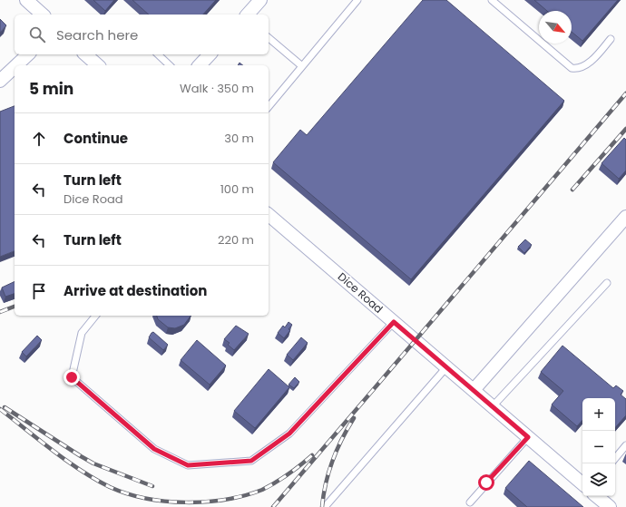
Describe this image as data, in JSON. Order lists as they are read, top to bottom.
{
  "streets": {
    "street": ["Dice Road"]
  },
  "north": "bottom right",
  "page": {
    "search": "Search here",
    "heading": ["5 min", "Walk · 350 m"],
    "list": [
      ["Continue", "30 m"],
      ["Turn left", "Dice Road", "100 m"],
      ["Turn left", "220 m"],
      "Arrive at destination"
    ],
    "map_buttons": ["+", "−"]
  }
}
